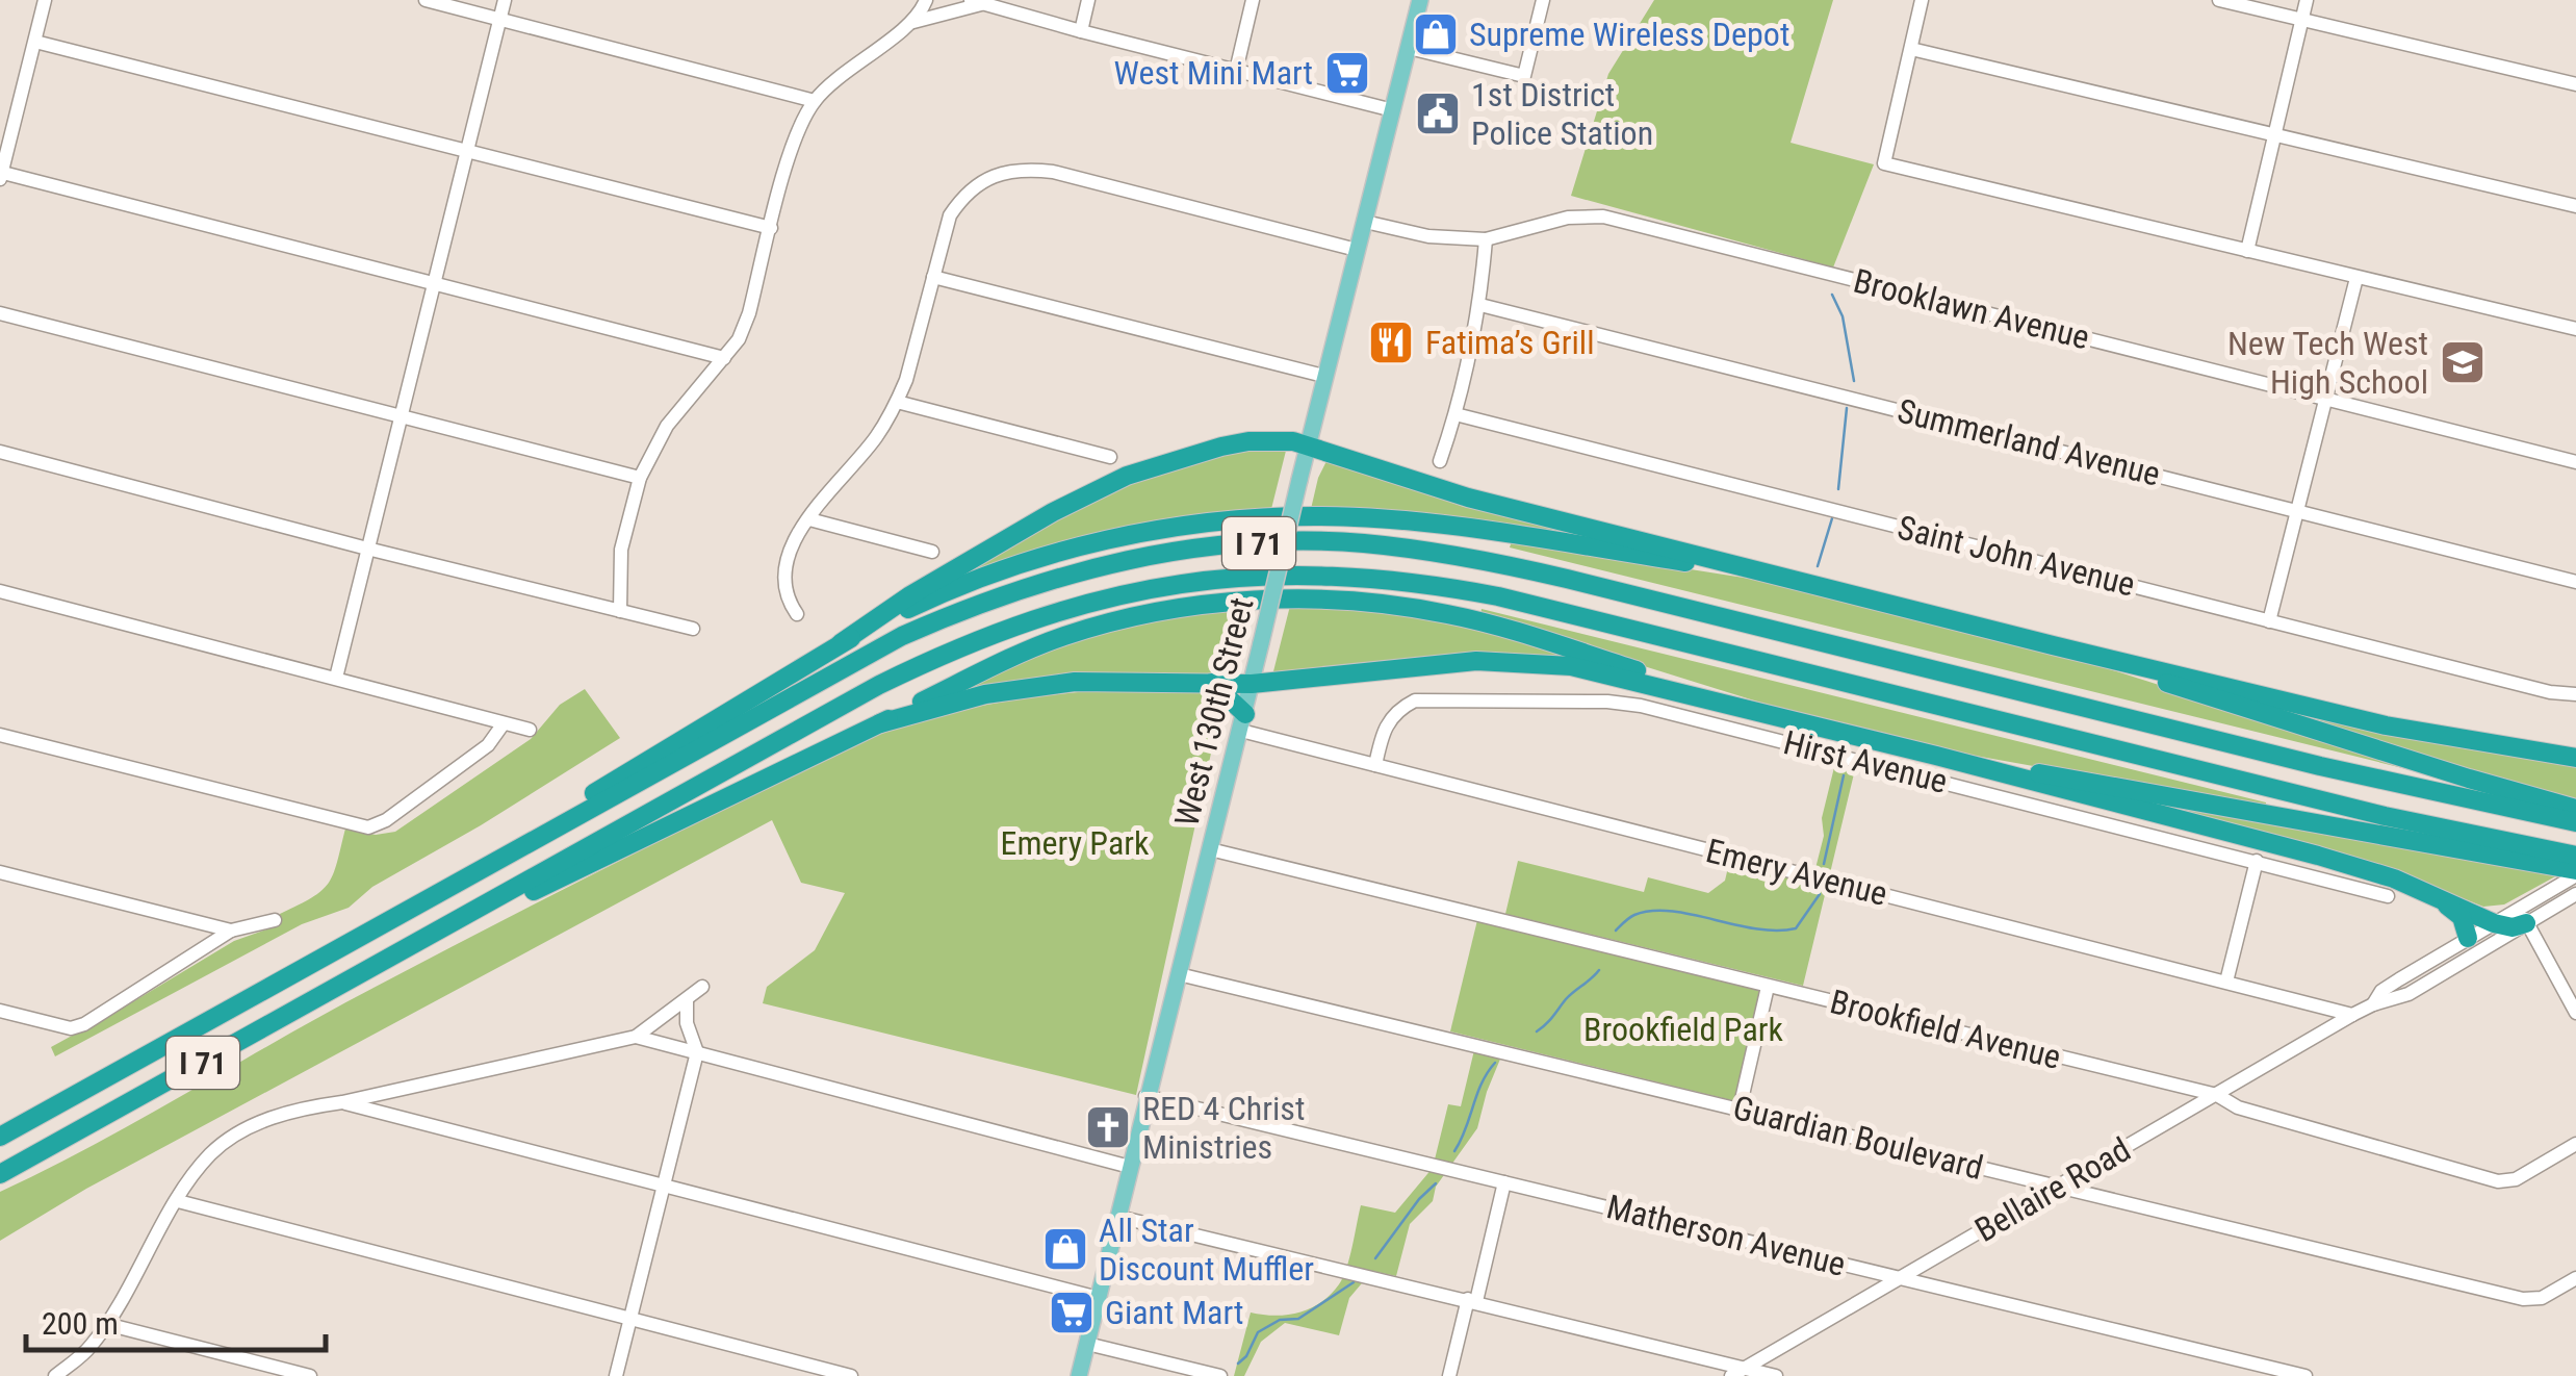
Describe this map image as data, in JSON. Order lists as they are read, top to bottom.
{
  "streets": {
    "highway": ["I 71"],
    "main road": ["West 130th Street"],
    "street": [
      "Brooklawn Avenue",
      "Summerland Avenue",
      "Saint John Avenue",
      "Hirst Avenue",
      "Emery Avenue",
      "Brookfield Avenue",
      "Guardian Boulevard",
      "Bellaire Road",
      "Matherson Avenue"
    ]
  },
  "crossings": [
    ["Brooklawn Avenue", "West 130th Street"],
    ["West 130th Street", "Emery Avenue"],
    ["West 130th Street", "Brookfield Avenue"],
    ["West 130th Street", "Guardian Boulevard"],
    ["West 130th Street", "Matherson Avenue"],
    ["Hirst Avenue", "Emery Avenue"],
    ["Emery Avenue", "Bellaire Road"],
    ["Brookfield Avenue", "Bellaire Road"],
    ["Guardian Boulevard", "Bellaire Road"],
    ["Bellaire Road", "Matherson Avenue"]
  ],
  "parks": ["Emery Park", "Brookfield Park"],
  "places": {
    "shop": ["Supreme Wireless Depot", "All Star Discount Muffler"],
    "supermarket": ["West Mini Mart", "Giant Mart"],
    "public building": ["1st District Police Station"],
    "restaurant": ["Fatima’s Grill"],
    "school or university": ["New Tech West High School"],
    "church": ["RED 4 Christ Ministries"]
  },
  "scale_bar": "200 m"
}
